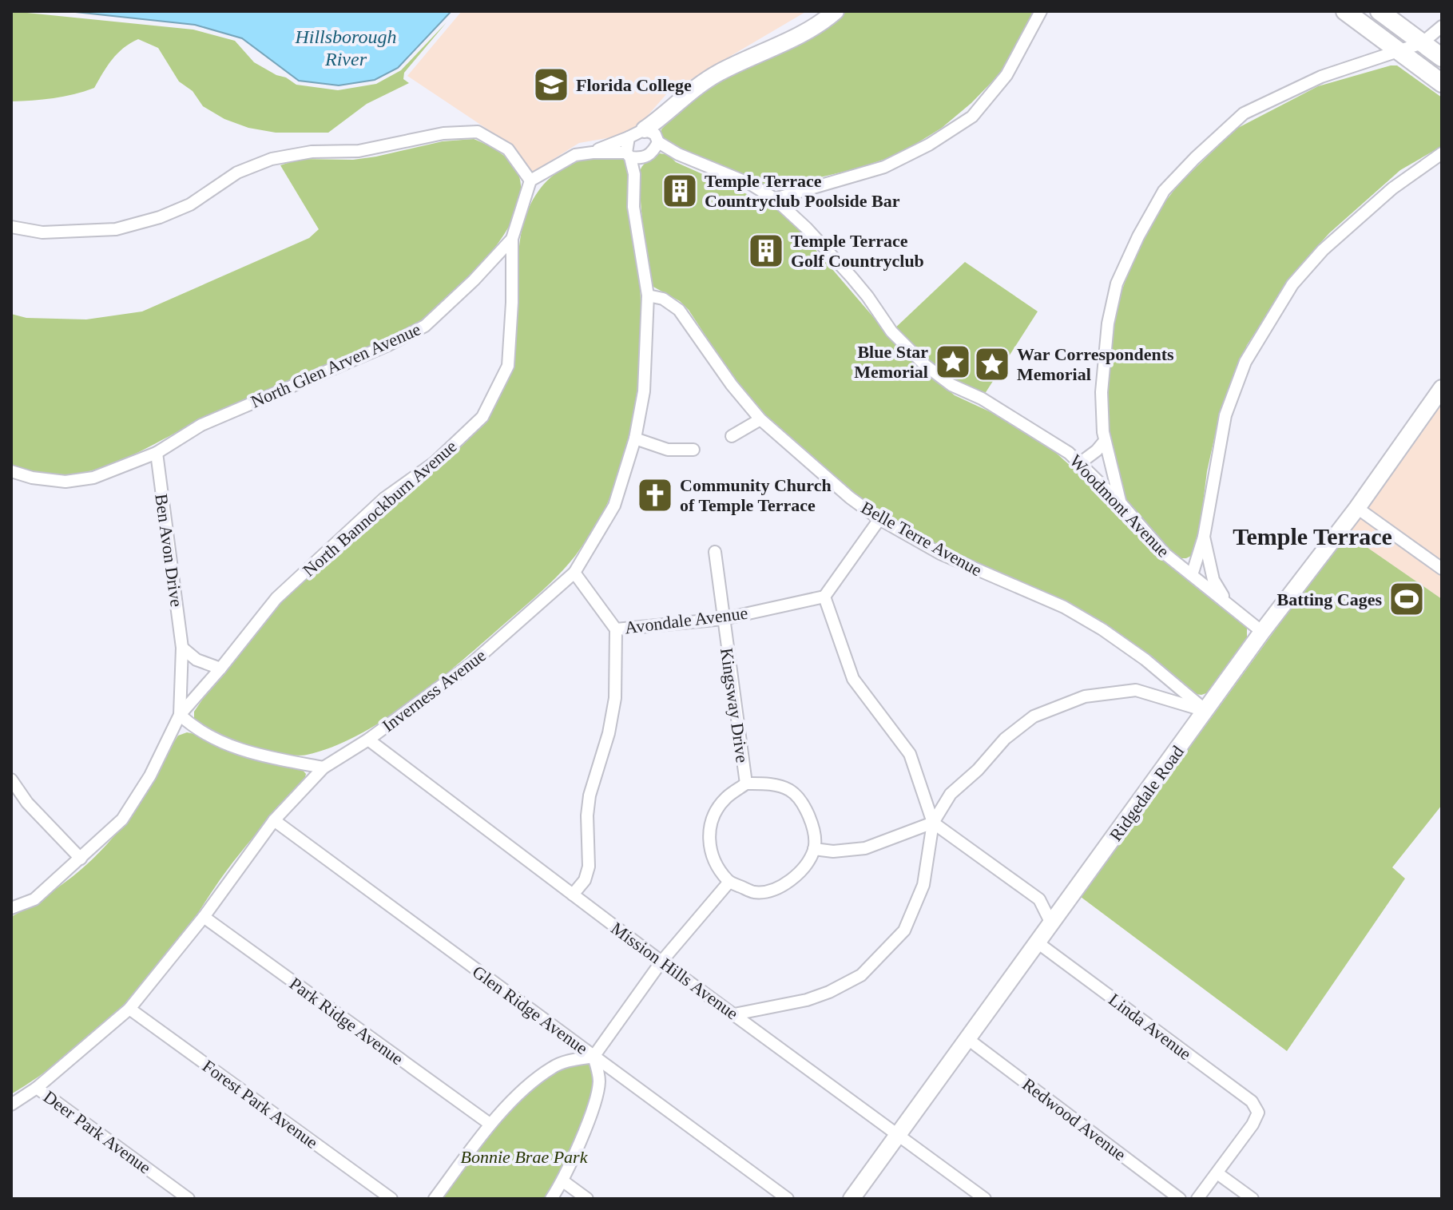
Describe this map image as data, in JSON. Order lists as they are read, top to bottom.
{
  "streets": {
    "street": [
      "North Glen Arven Avenue",
      "Woodmont Avenue",
      "North Bannockburn Avenue",
      "Belle Terre Avenue",
      "Ben Avon Drive",
      "Avondale Avenue",
      "Inverness Avenue",
      "Kingsway Drive",
      "Ridgedale Road",
      "Mission Hills Avenue",
      "Glen Ridge Avenue",
      "Park Ridge Avenue",
      "Linda Avenue",
      "Forest Park Avenue",
      "Redwood Avenue",
      "Deer Park Avenue"
    ]
  },
  "crossings": [
    ["North Glen Arven Avenue", "North Bannockburn Avenue"],
    ["North Glen Arven Avenue", "Ben Avon Drive"],
    ["Woodmont Avenue", "Inverness Avenue"],
    ["Woodmont Avenue", "Ridgedale Road"],
    ["North Bannockburn Avenue", "Ben Avon Drive"],
    ["Belle Terre Avenue", "Inverness Avenue"],
    ["Belle Terre Avenue", "Ridgedale Road"],
    ["Avondale Avenue", "Inverness Avenue"],
    ["Avondale Avenue", "Kingsway Drive"],
    ["Inverness Avenue", "Mission Hills Avenue"],
    ["Inverness Avenue", "Glen Ridge Avenue"],
    ["Inverness Avenue", "Park Ridge Avenue"],
    ["Inverness Avenue", "Forest Park Avenue"],
    ["Inverness Avenue", "Deer Park Avenue"],
    ["Ridgedale Road", "Mission Hills Avenue"],
    ["Ridgedale Road", "Linda Avenue"],
    ["Ridgedale Road", "Redwood Avenue"]
  ],
  "districts": ["Temple Terrace"],
  "water": ["Hillsborough River"],
  "parks": ["Bonnie Brae Park"],
  "places": {
    "school or university": ["Florida College"],
    "building": ["Temple Terrace Countryclub Poolside Bar", "Temple Terrace Golf Countryclub"],
    "place": ["Blue Star Memorial", "War Correspondents Memorial"],
    "church": ["Community Church of Temple Terrace"],
    "sports": ["Batting Cages"]
  }
}
